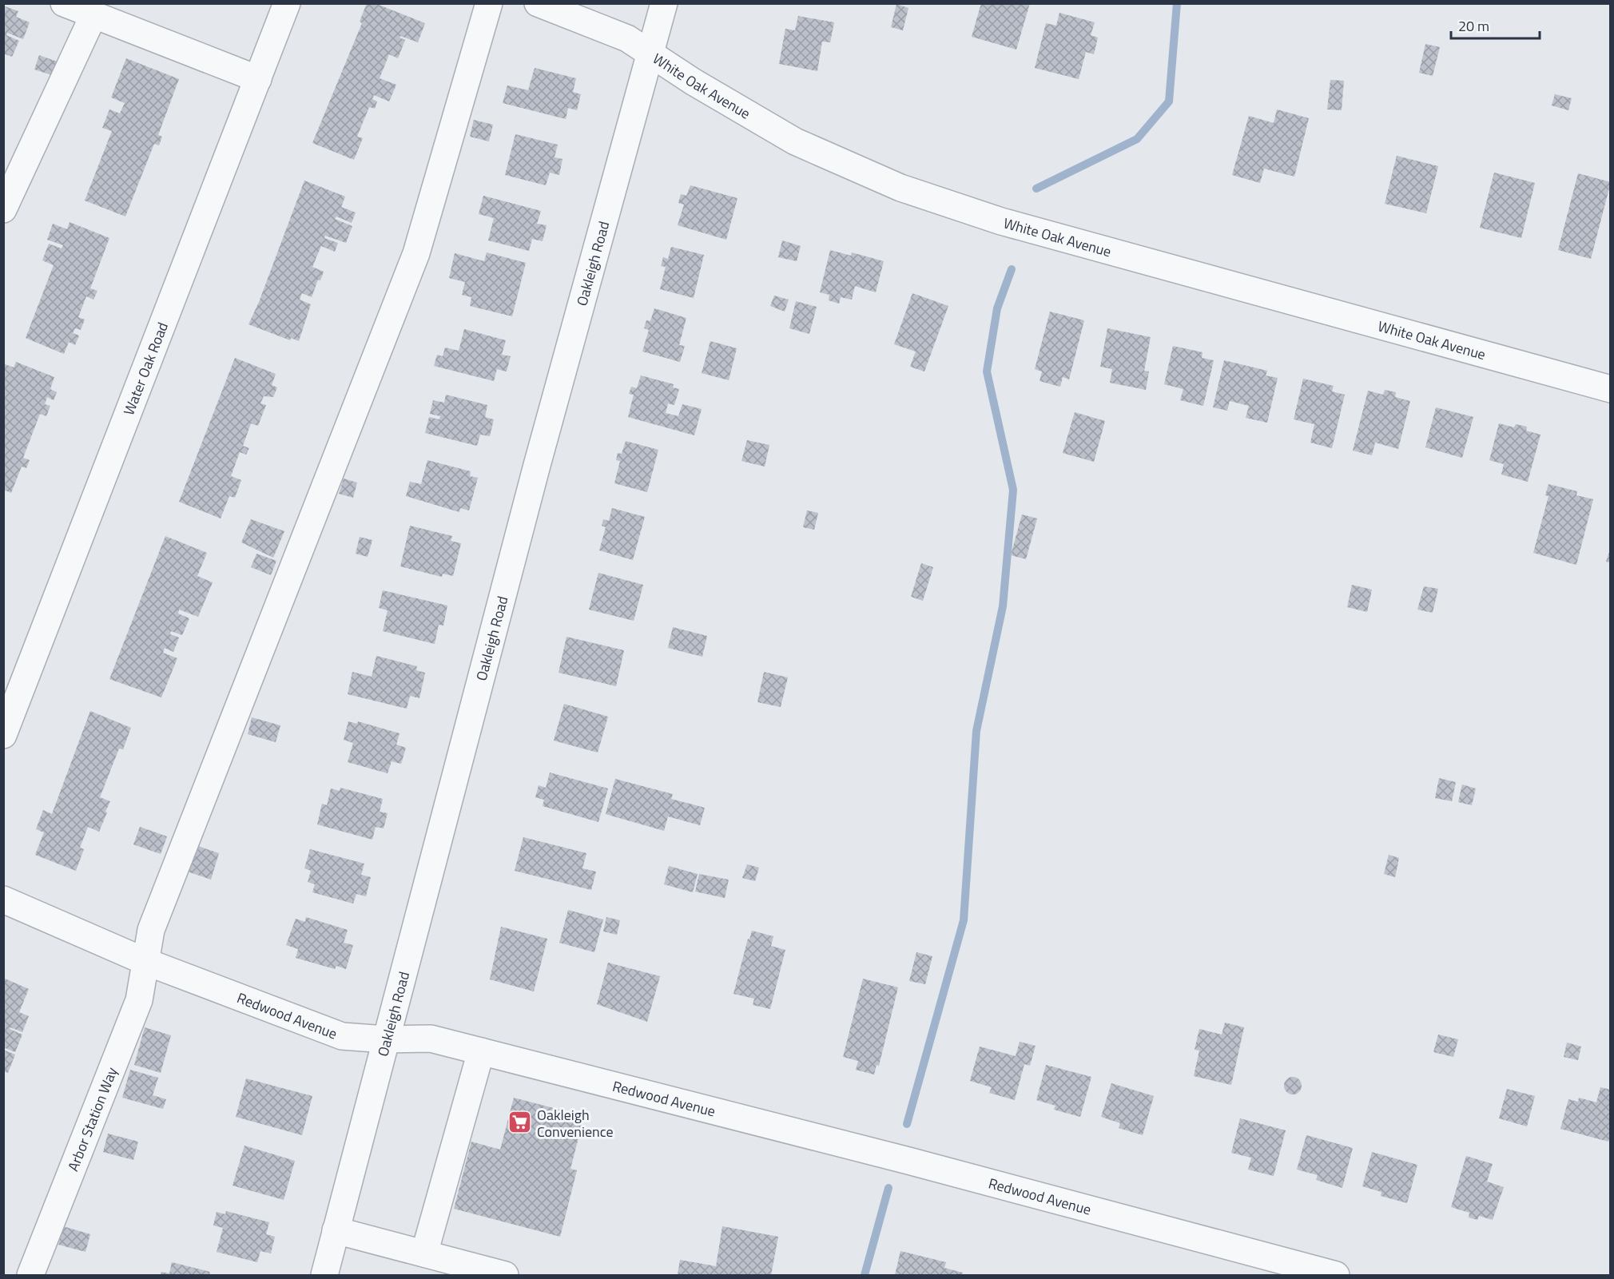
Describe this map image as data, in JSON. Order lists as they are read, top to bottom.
{
  "streets": {
    "street": [
      "White Oak Avenue",
      "Oakleigh Road",
      "Water Oak Road",
      "Redwood Avenue",
      "Arbor Station Way"
    ]
  },
  "crossings": [
    ["White Oak Avenue", "Oakleigh Road"],
    ["Oakleigh Road", "Redwood Avenue"],
    ["Redwood Avenue", "Arbor Station Way"]
  ],
  "places": {
    "supermarket": ["Oakleigh Convenience"]
  },
  "scale_bar": "20 m"
}
